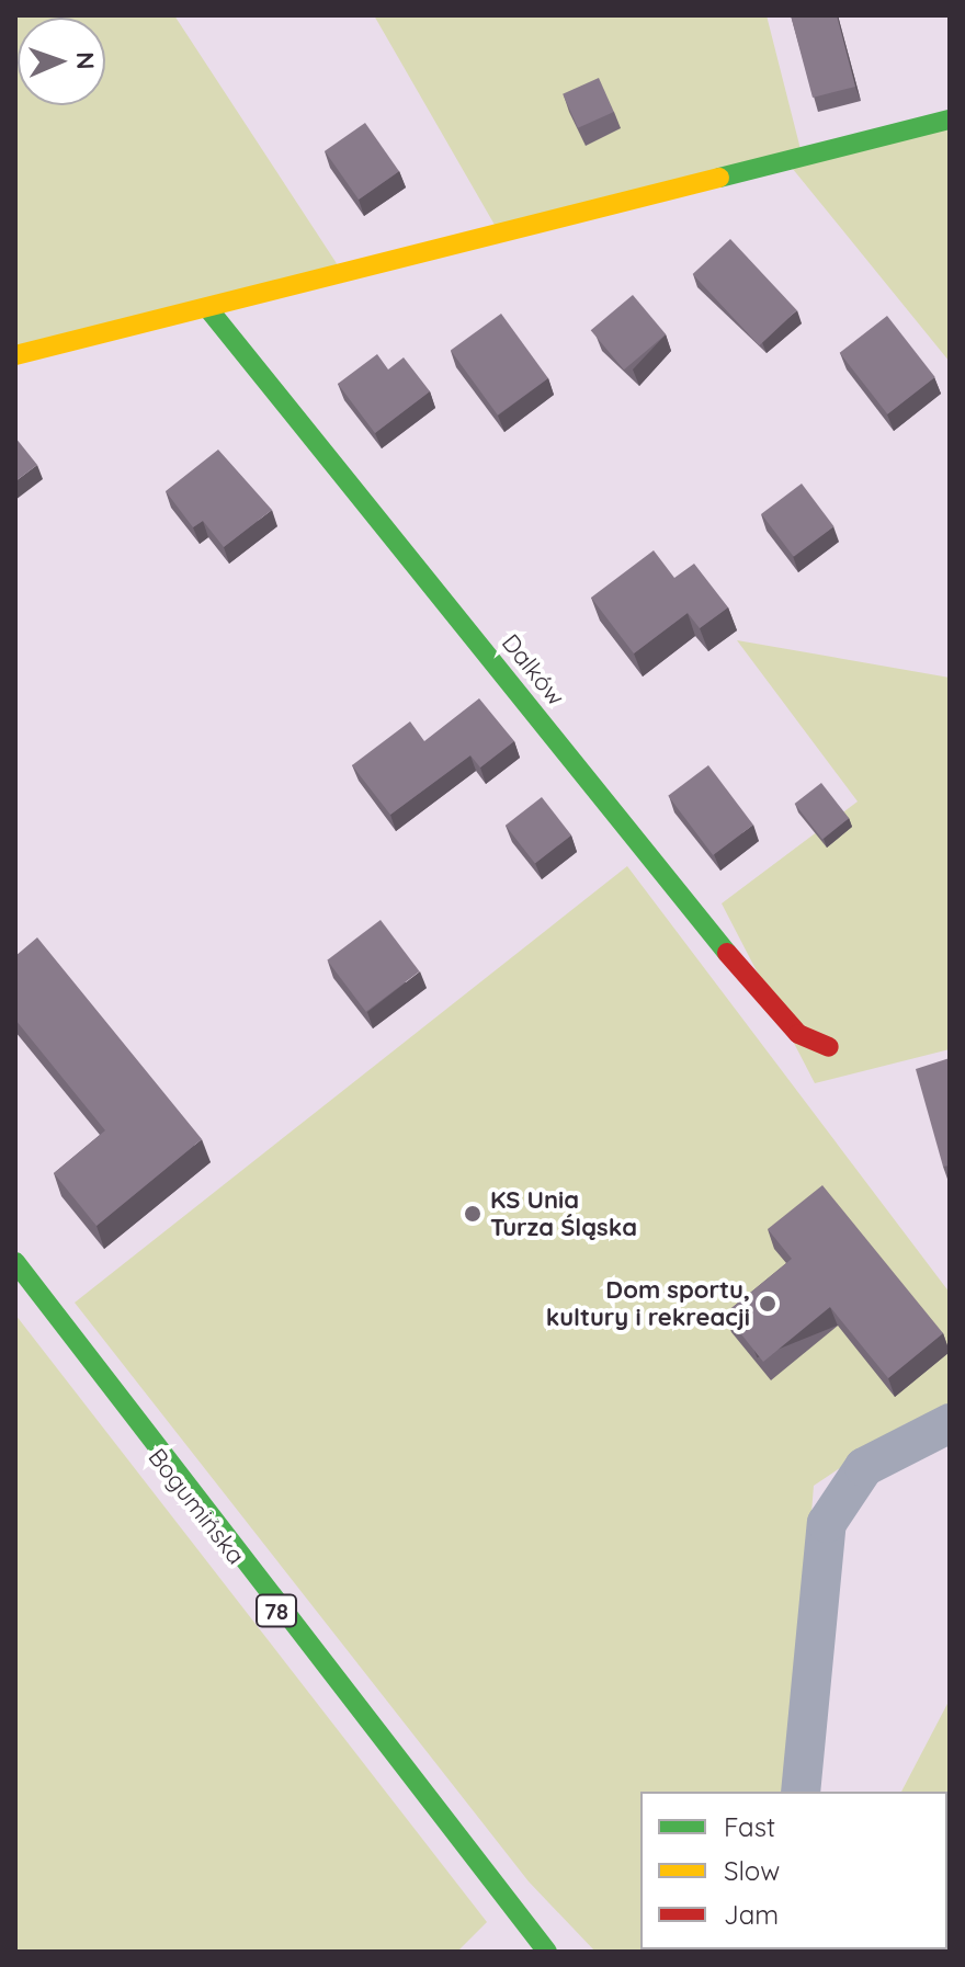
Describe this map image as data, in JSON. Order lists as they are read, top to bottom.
{
  "streets": {
    "street": ["Dalków", "Bogumińska", "78"]
  },
  "places": ["KS Unia Turza Śląska", "Dom sportu, kultury i rekreacji"],
  "legend": ["Fast", "Slow", "Jam"],
  "north": "right"
}
